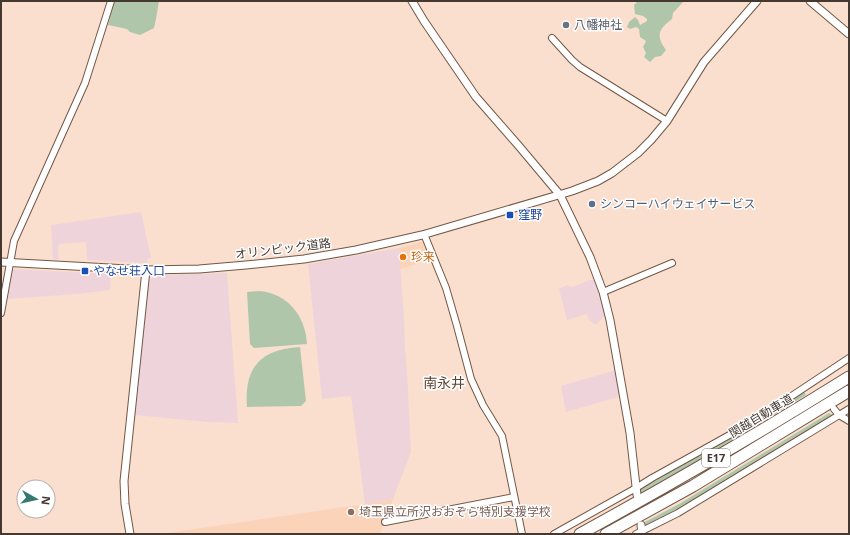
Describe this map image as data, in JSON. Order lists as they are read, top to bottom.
{
  "streets": {
    "highway": ["関越自動車道", "E17"],
    "street": ["オリンピック道路"]
  },
  "districts": ["南永井"],
  "places": {
    "other": [
      "八幡神社",
      "シンコーハイウェイサービス",
      "珍来",
      "埼玉県立所沢おおぞら特別支援学校"
    ],
    "transit": ["窪野", "やなせ荘入口"]
  },
  "north": "right"
}
